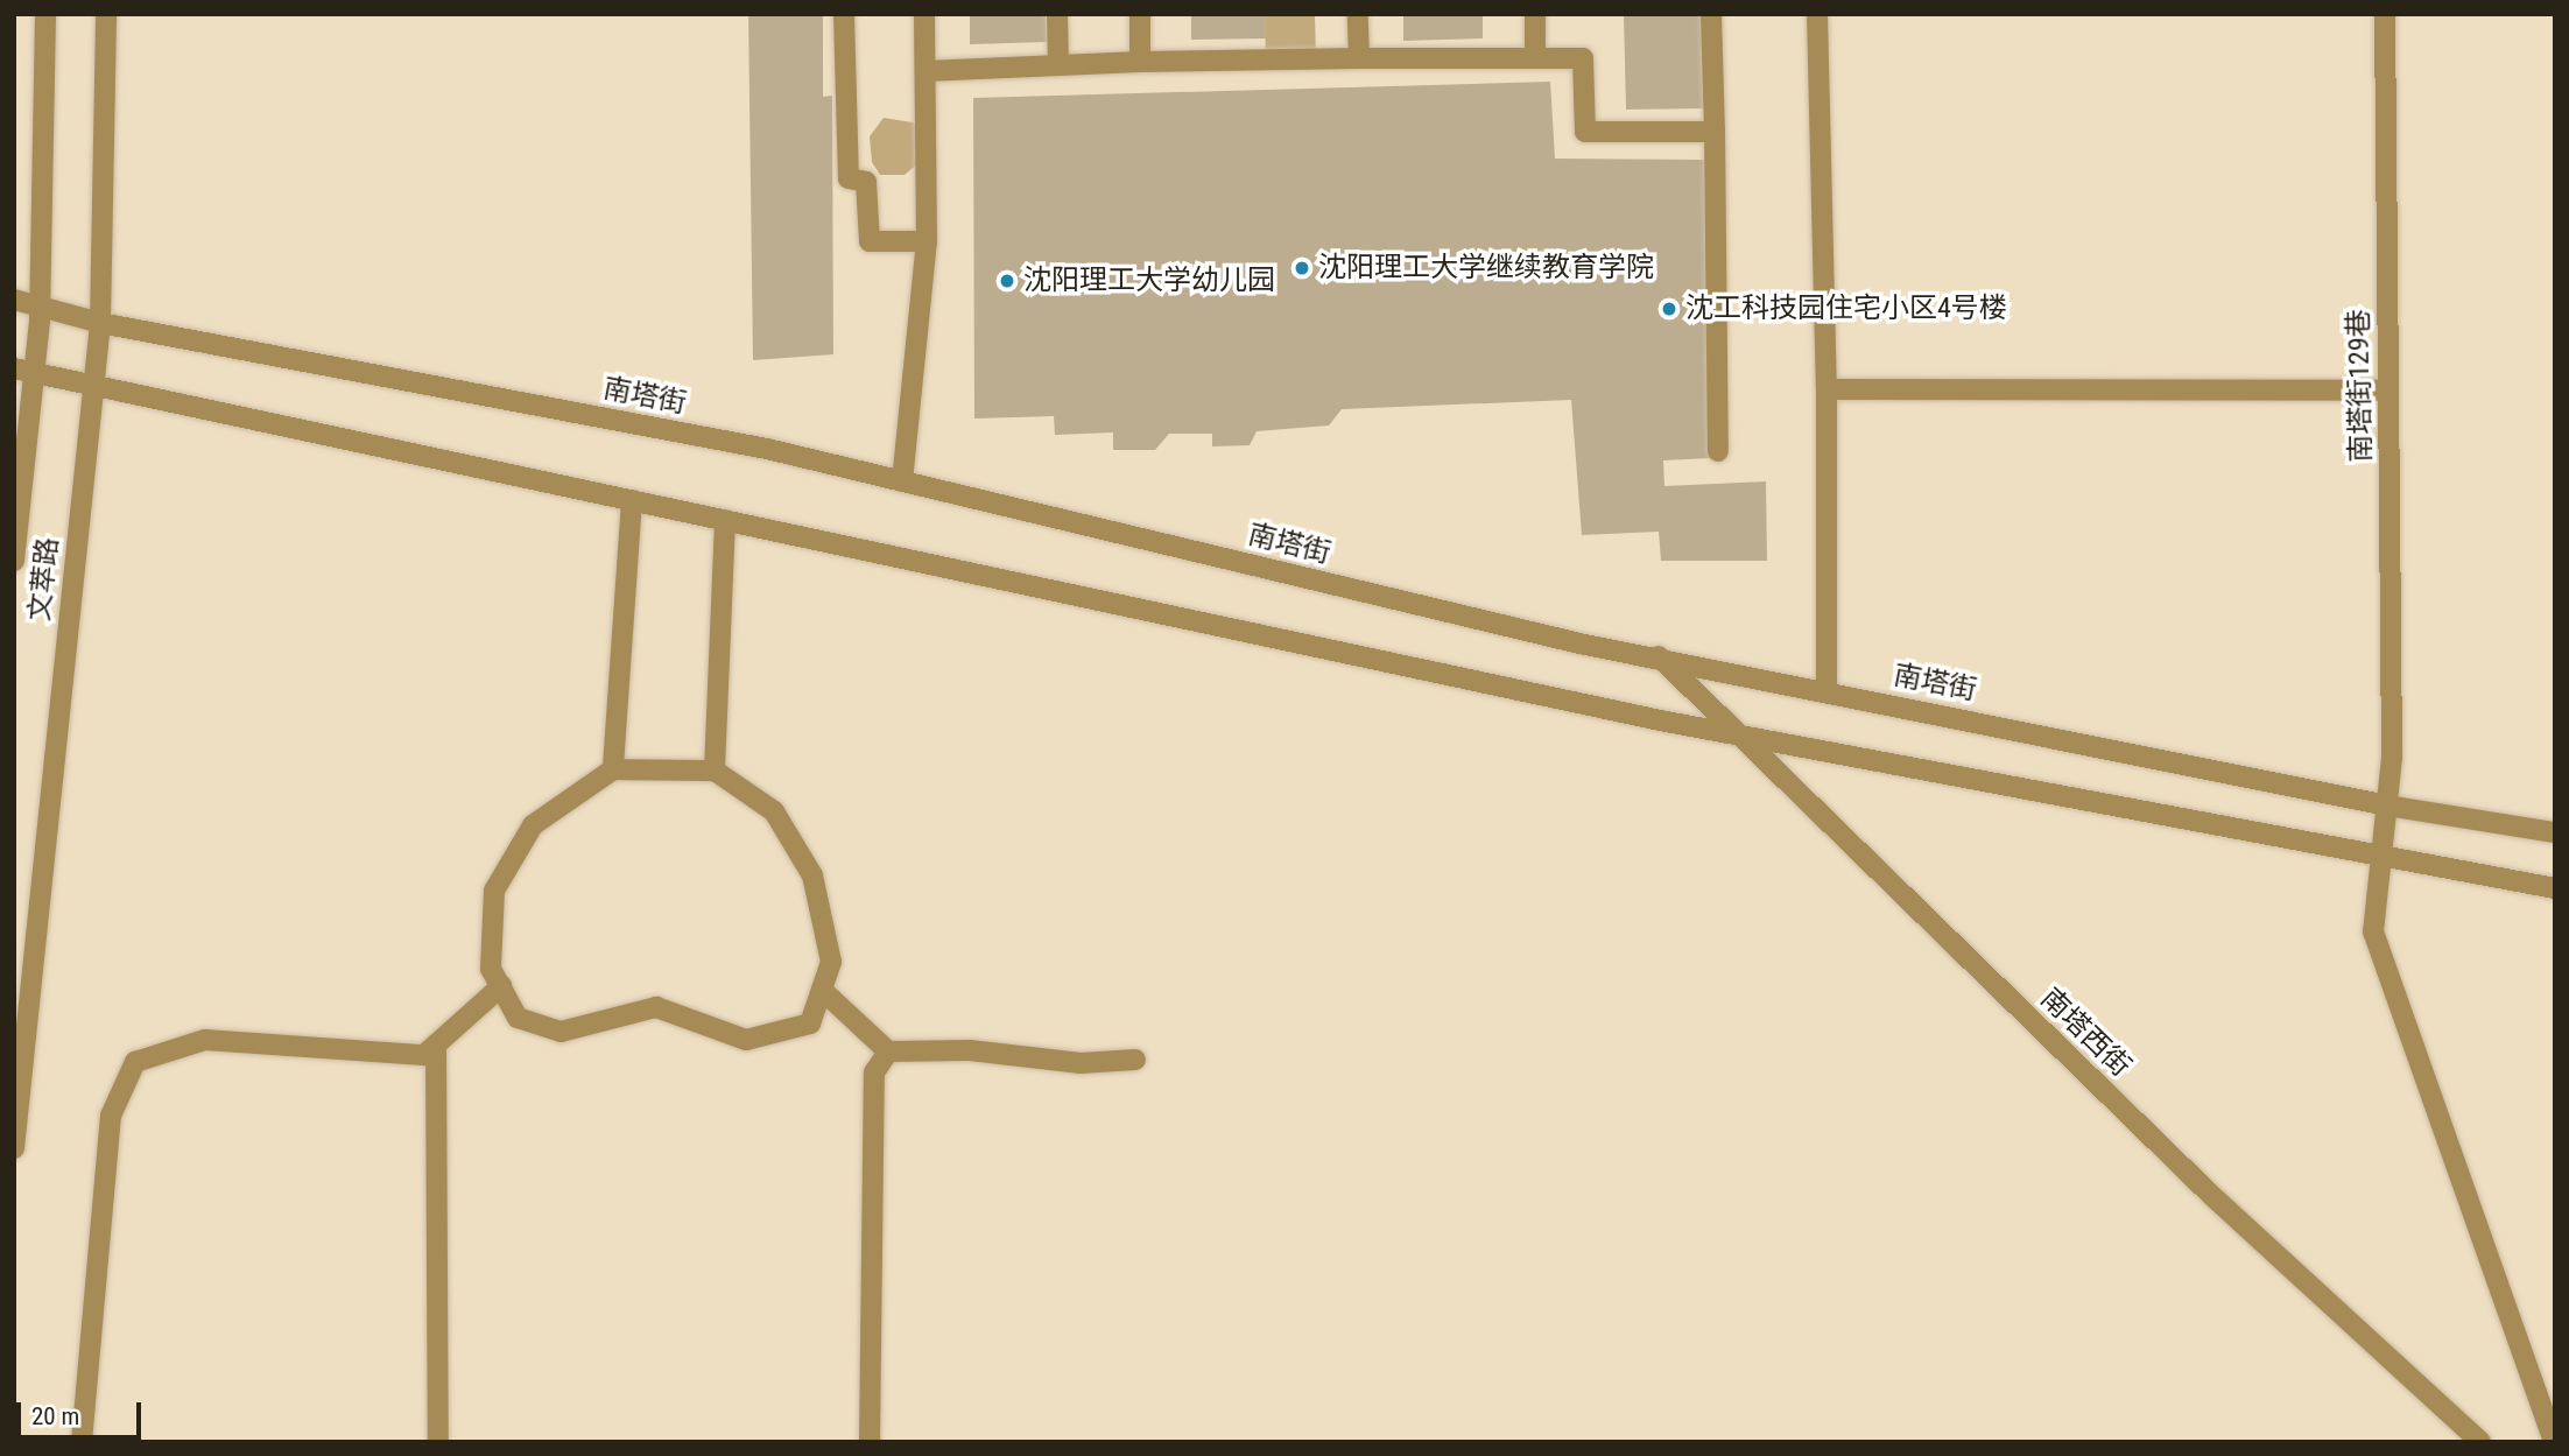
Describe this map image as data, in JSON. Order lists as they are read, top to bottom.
{
  "streets": {
    "street": [
      "南塔街129巷",
      "南塔街",
      "文萃路",
      "南塔西街"
    ]
  },
  "crossings": [
    ["南塔街129巷", "南塔街"],
    ["南塔街", "文萃路"],
    ["南塔街", "南塔西街"]
  ],
  "places": ["沈阳理工大学继续教育学院", "沈阳理工大学幼儿园", "沈工科技园住宅小区4号楼"],
  "scale_bar": "20 m"
}
